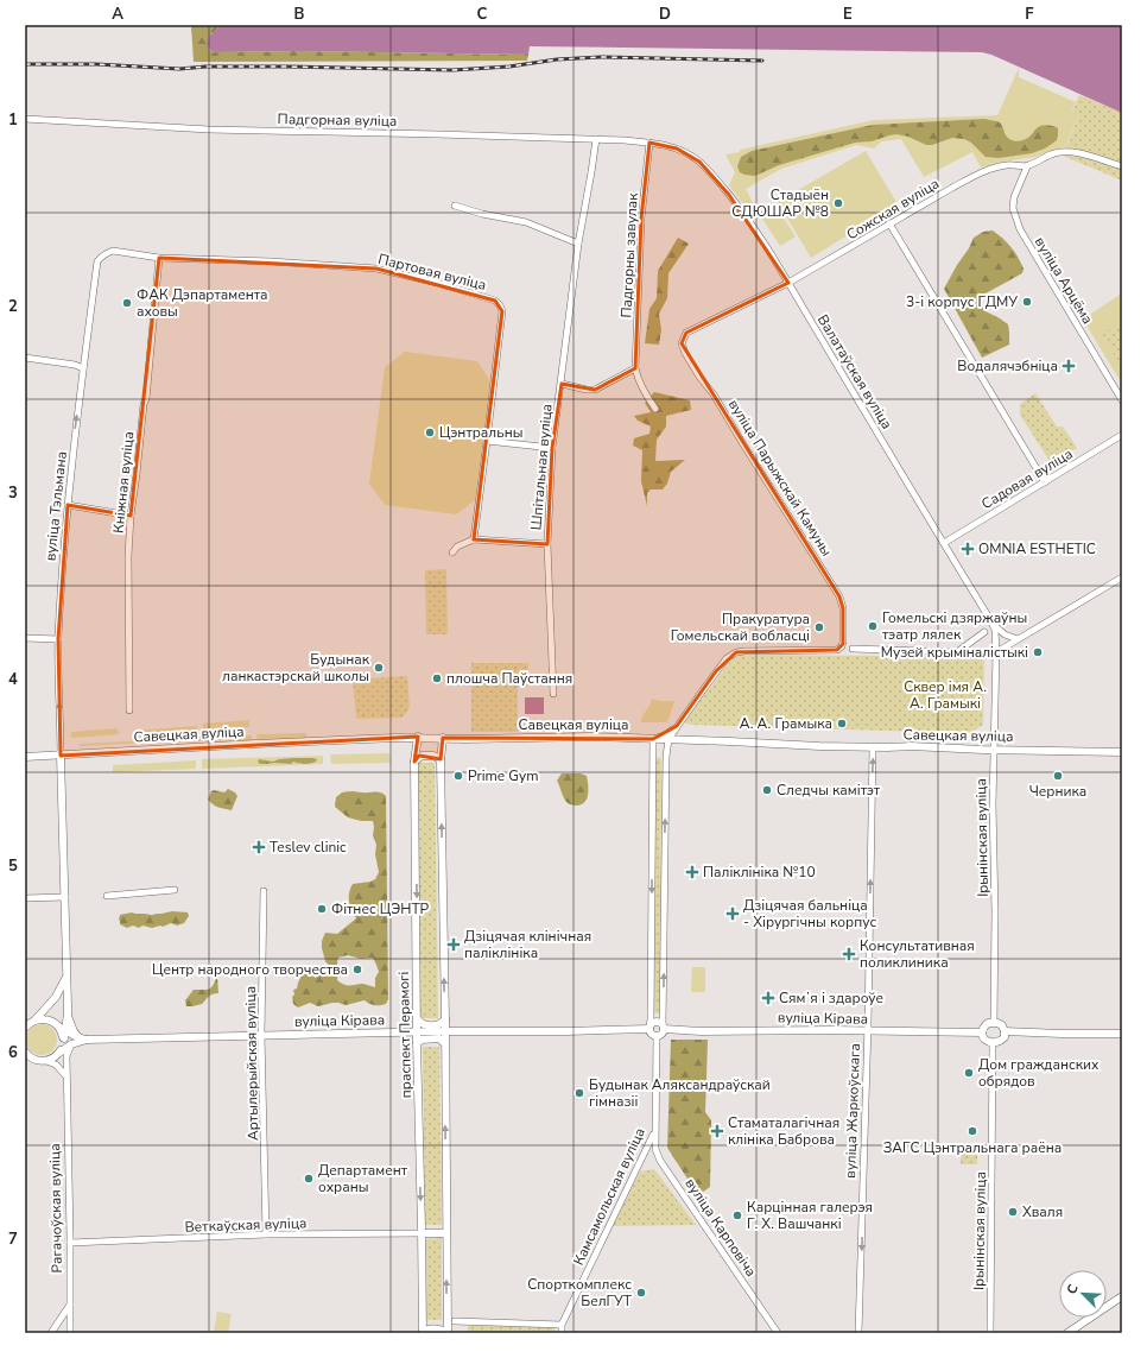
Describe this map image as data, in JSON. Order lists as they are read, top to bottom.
{
  "streets": {
    "main road": ["Савецкая вуліца", "вуліца Кірава", "праспект Перамогі"],
    "street": [
      "Падгорная вуліца",
      "Сожская вуліца",
      "Падгорны завулак",
      "Партовая вуліца",
      "вуліца Арцёма",
      "Валатаўская вуліца",
      "Шпітальная вуліца",
      "вуліца Парыжскай Камуны",
      "Садовая вуліца",
      "Кніжная вуліца",
      "вуліца Тэльмана",
      "Ірынінская вуліца",
      "Артылерыйская вуліца",
      "вуліца Жаркоўскага",
      "Камсамольская вуліца",
      "Рагачоўская вуліца",
      "Веткаўская вуліца",
      "вуліца Карповіча"
    ]
  },
  "crossings": [
    ["Падгорная вуліца", "Падгорны завулак"],
    ["Падгорная вуліца", "Валатаўская вуліца"],
    ["Падгорная вуліца", "Шпітальная вуліца"],
    ["Сожская вуліца", "вуліца Арцёма"],
    ["Сожская вуліца", "Валатаўская вуліца"],
    ["Сожская вуліца", "вуліца Парыжскай Камуны"],
    ["Падгорны завулак", "Валатаўская вуліца"],
    ["Партовая вуліца", "Кніжная вуліца"],
    ["Партовая вуліца", "вуліца Тэльмана"],
    ["Валатаўская вуліца", "Садовая вуліца"],
    ["Валатаўская вуліца", "Ірынінская вуліца"],
    ["вуліца Тэльмана", "Савецкая вуліца"],
    ["Савецкая вуліца", "Ірынінская вуліца"],
    ["Савецкая вуліца", "праспект Перамогі"],
    ["Савецкая вуліца", "вуліца Жаркоўскага"],
    ["Ірынінская вуліца", "вуліца Кірава"],
    ["вуліца Кірава", "праспект Перамогі"],
    ["вуліца Кірава", "Артылерыйская вуліца"],
    ["вуліца Кірава", "вуліца Жаркоўскага"],
    ["вуліца Кірава", "Камсамольская вуліца"],
    ["вуліца Кірава", "Рагачоўская вуліца"],
    ["праспект Перамогі", "Веткаўская вуліца"],
    ["Артылерыйская вуліца", "Веткаўская вуліца"],
    ["Камсамольская вуліца", "вуліца Карповіча"],
    ["Рагачоўская вуліца", "Веткаўская вуліца"]
  ],
  "one_way": ["вуліца Тэльмана"],
  "parks": ["Сквер імя А. А. Грамыкі"],
  "places": {
    "other": [
      "Стадыён СДЮШАР №8",
      "3-і корпус ГДМУ",
      "ФАК Дэпартамента аховы",
      "Цэнтральны",
      "Гомельскі дзяржаўны тэатр лялек",
      "Пракуратура Гомельскай вобласці",
      "Музей крыміналістыкі",
      "Будынак ланкастэрскай школы",
      "плошча Паўстання",
      "А. А. Грамыка",
      "Prime Gym",
      "Черника",
      "Следчы камітэт",
      "Фітнес ЦЭНТР",
      "Центр народного творчества",
      "Дом гражданских обрядов",
      "Будынак Аляксандраўскай гімназіі",
      "ЗАГС Цэнтральнага раёна",
      "Департамент охраны",
      "Хваля",
      "Карцінная галерэя Г. Х. Вашчанкі",
      "Спорткомплекс БелГУТ"
    ],
    "health": [
      "Водалячэбніца",
      "OMNIA ESTHETIC",
      "Teslev clinic",
      "Паліклініка №10",
      "Дзіцячая бальніца - Хірургічны корпус",
      "Дзіцячая клінічная паліклініка",
      "Консультативная поликлиника",
      "Сямʼя і здароўе",
      "Стаматалагічная клініка Баброва"
    ]
  },
  "north": "top left",
  "grid": {
    "columns": [
      "A",
      "B",
      "C",
      "D",
      "E",
      "F"
    ],
    "rows": [
      "1",
      "2",
      "3",
      "4",
      "5",
      "6",
      "7"
    ]
  }
}
